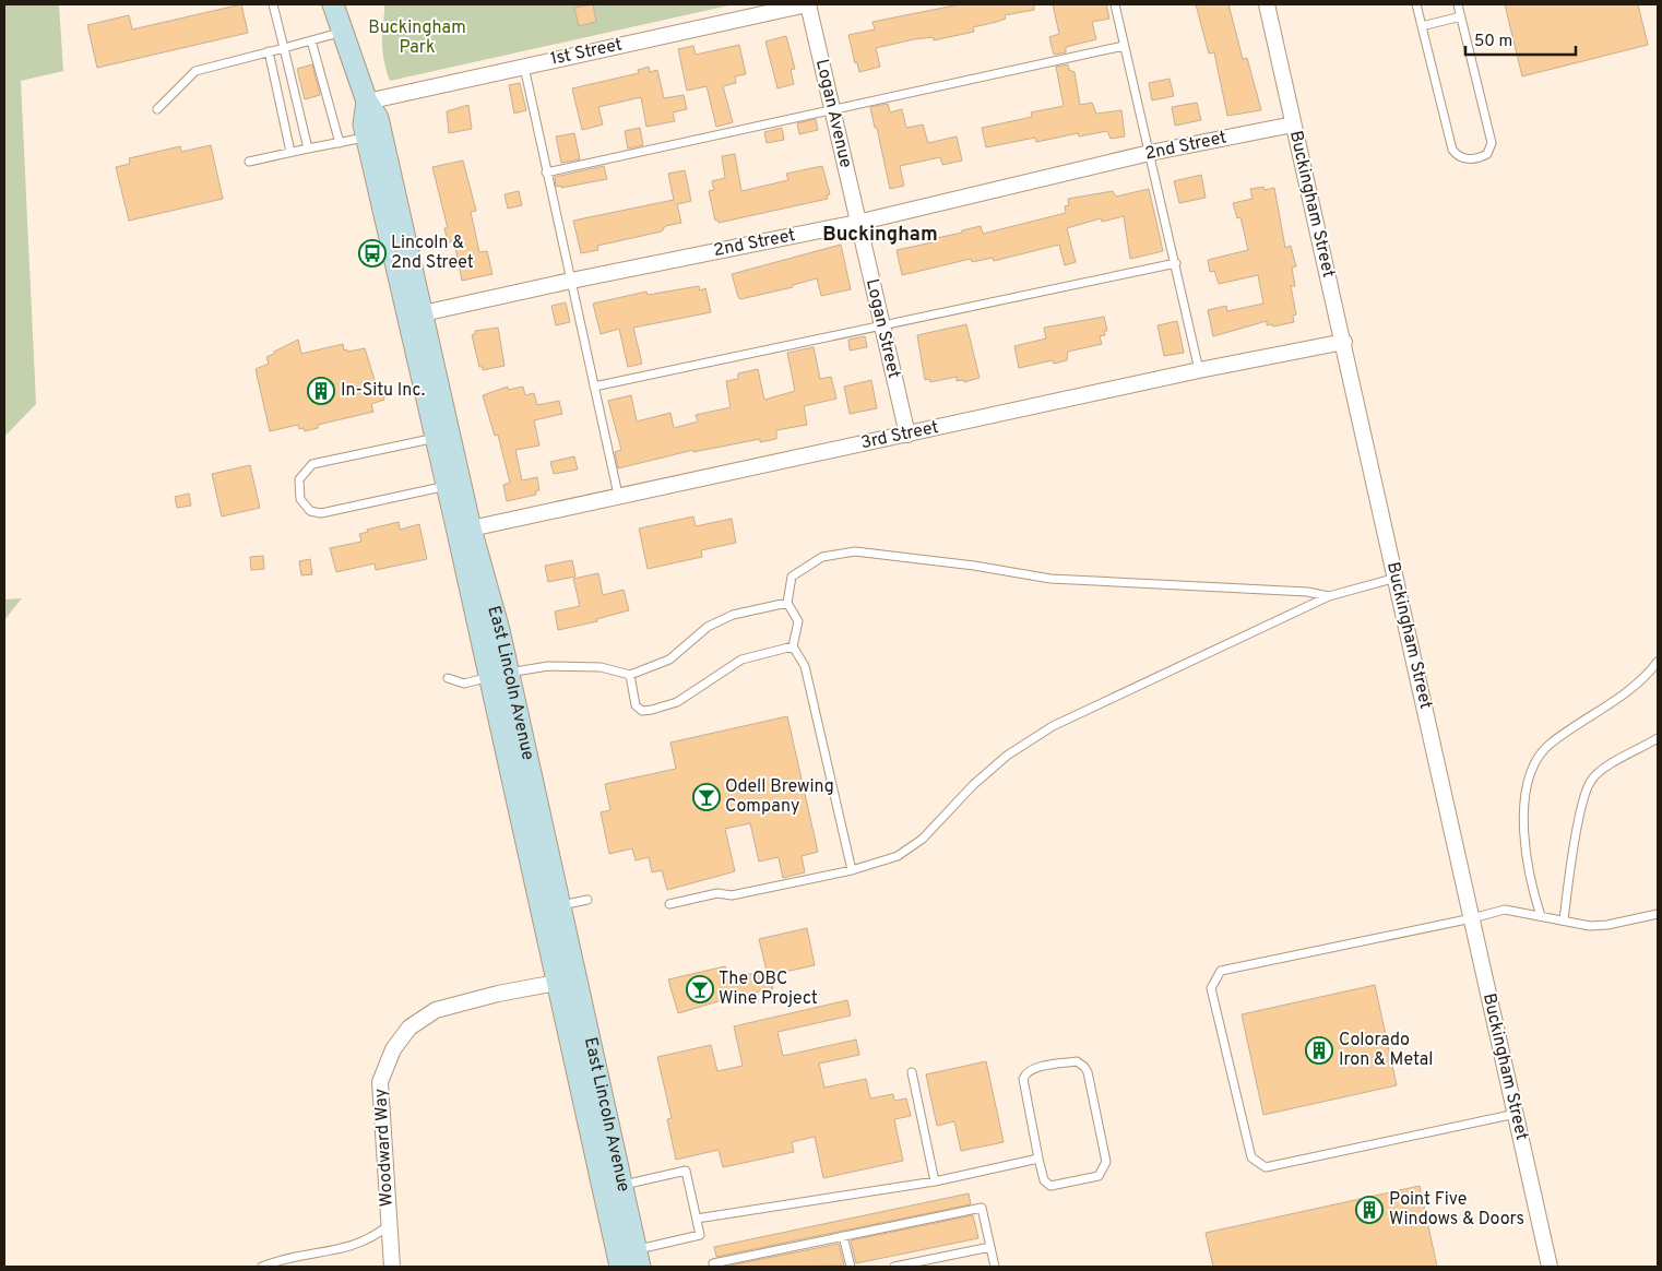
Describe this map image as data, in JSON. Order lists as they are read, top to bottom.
{
  "streets": {
    "street": [
      "1st Street",
      "Logan Avenue",
      "2nd Street",
      "Buckingham Street",
      "Logan Street",
      "3rd Street",
      "East Lincoln Avenue",
      "Woodward Way"
    ]
  },
  "crossings": [
    ["1st Street", "Logan Avenue"],
    ["1st Street", "East Lincoln Avenue"],
    ["Logan Avenue", "2nd Street"],
    ["Logan Avenue", "Logan Street"],
    ["2nd Street", "Buckingham Street"],
    ["2nd Street", "Logan Street"],
    ["2nd Street", "East Lincoln Avenue"],
    ["Buckingham Street", "3rd Street"],
    ["Logan Street", "3rd Street"],
    ["3rd Street", "East Lincoln Avenue"],
    ["East Lincoln Avenue", "Woodward Way"]
  ],
  "districts": ["Buckingham"],
  "parks": ["Buckingham Park"],
  "places": {
    "bus stop": ["Lincoln & 2nd Street"],
    "building": ["In-Situ Inc.", "Colorado Iron & Metal", "Point Five Windows & Doors"],
    "bar": ["Odell Brewing Company", "The OBC Wine Project"]
  },
  "scale_bar": "50 m"
}
